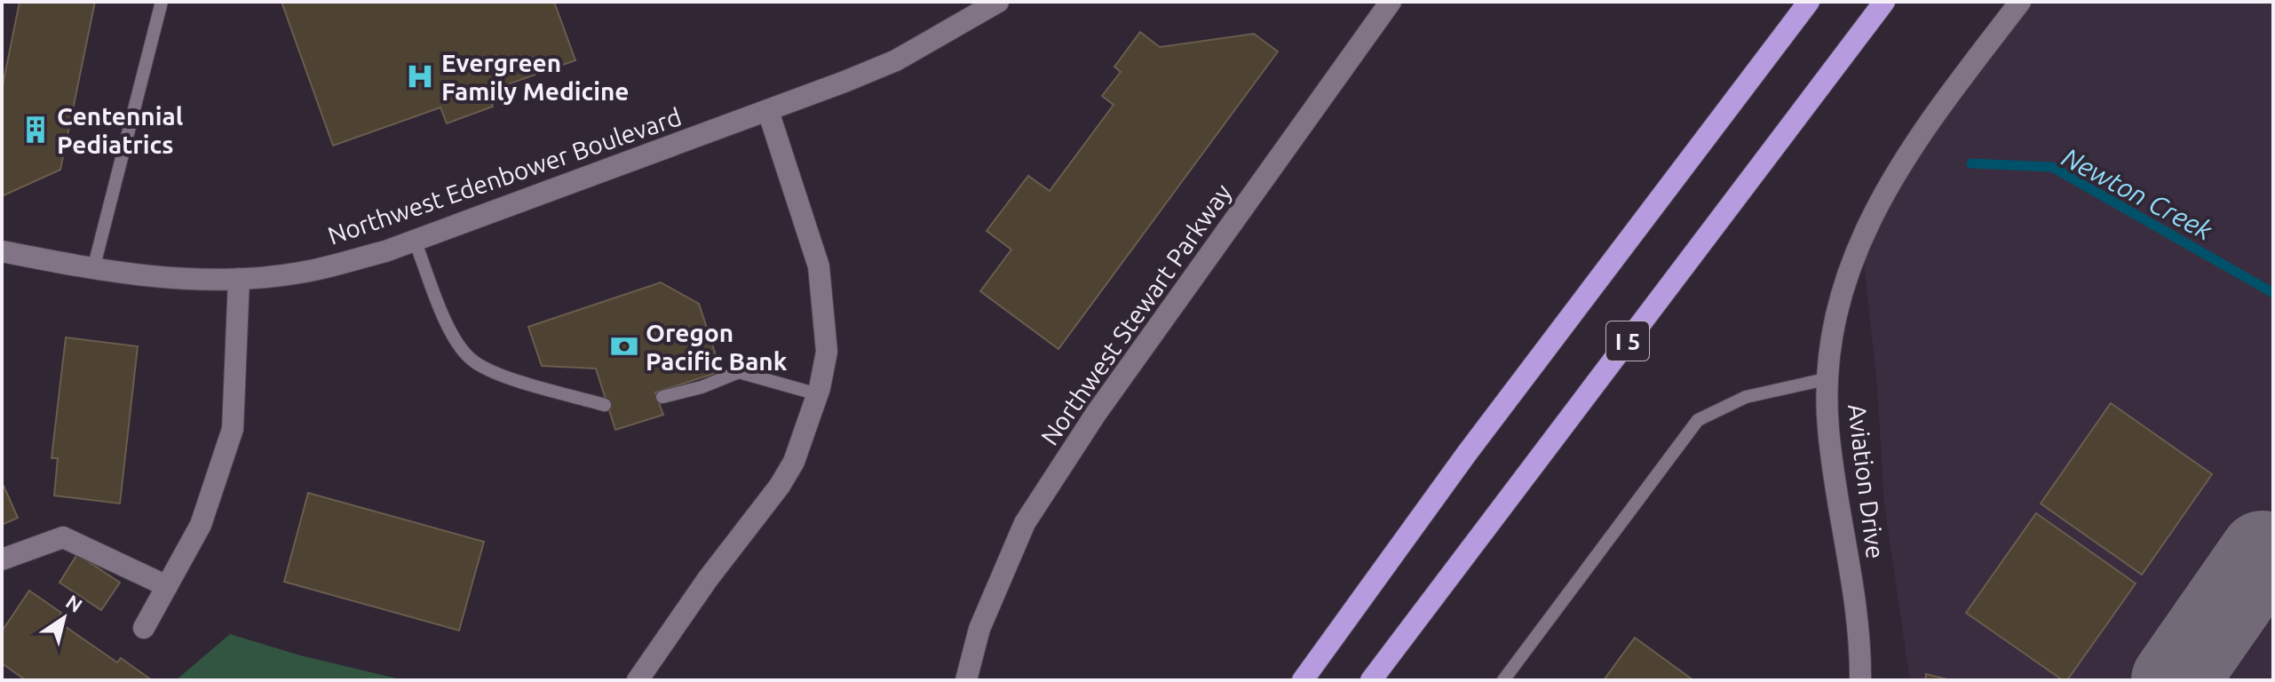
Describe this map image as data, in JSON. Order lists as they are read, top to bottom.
{
  "streets": {
    "highway": ["I 5"],
    "street": ["Northwest Edenbower Boulevard", "Northwest Stewart Parkway", "Aviation Drive"]
  },
  "water": ["Newton Creek"],
  "places": {
    "hospital": ["Evergreen Family Medicine"],
    "building": ["Centennial Pediatrics"],
    "bank": ["Oregon Pacific Bank"]
  },
  "north": "top right"
}
